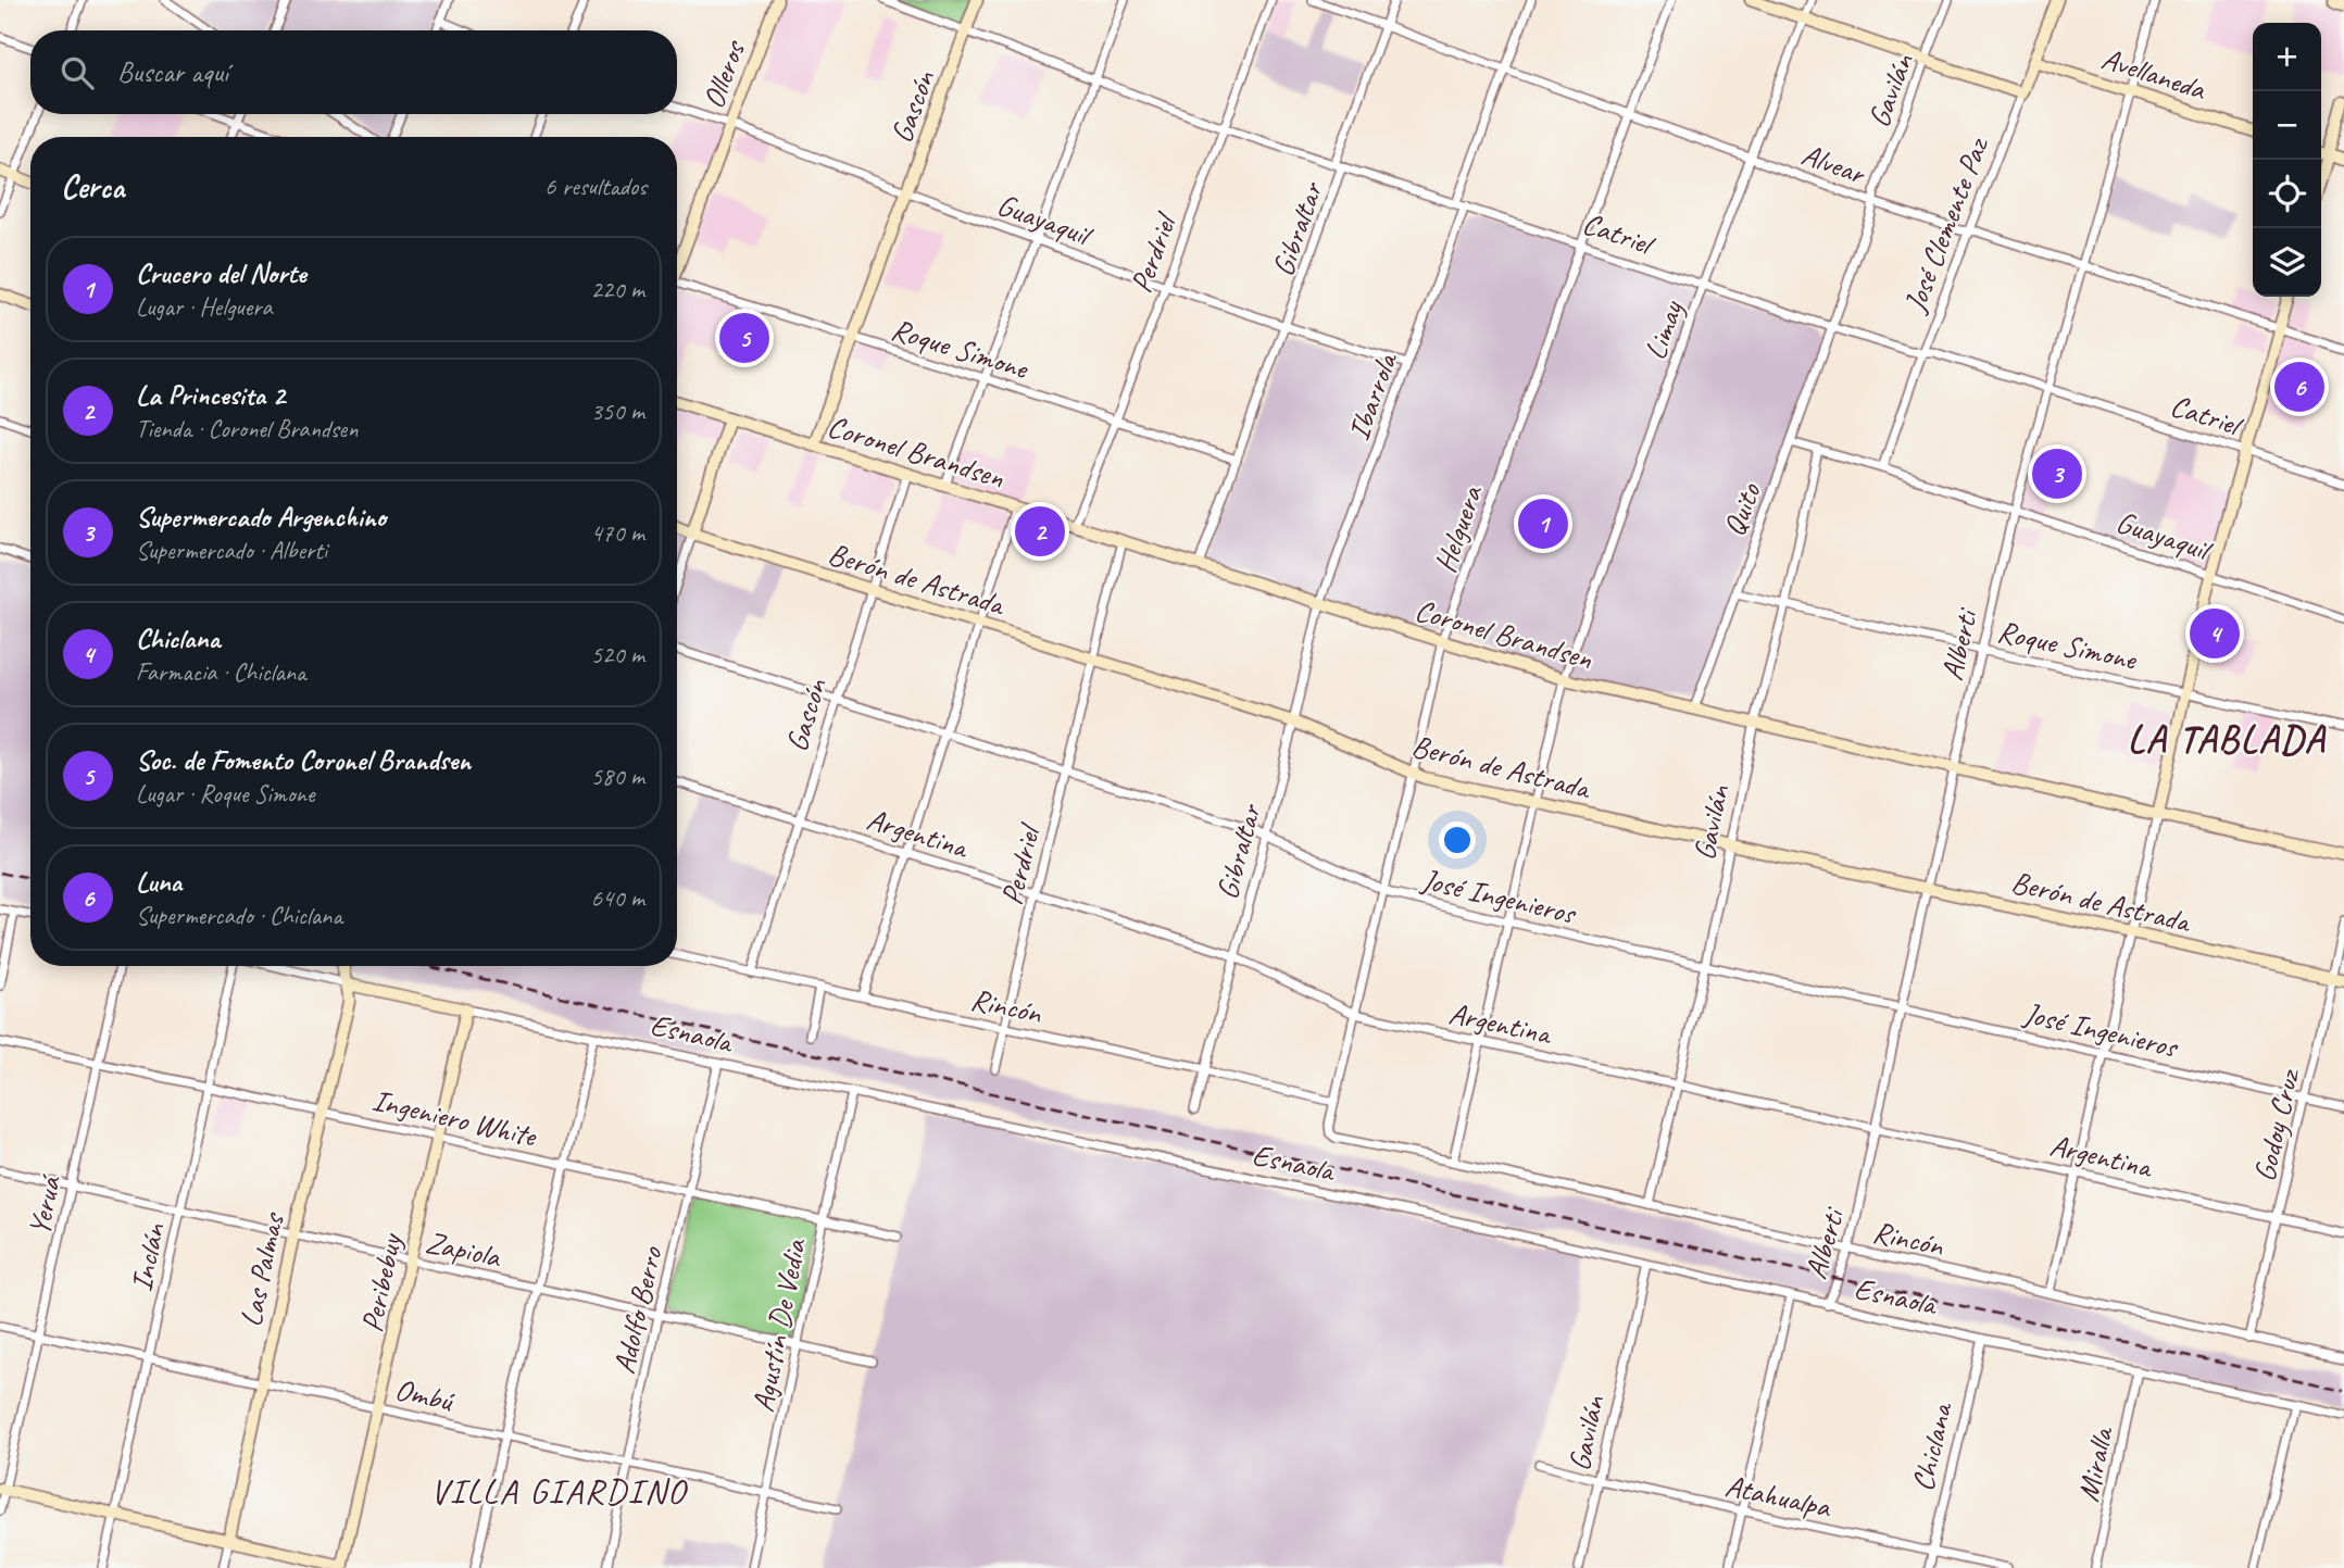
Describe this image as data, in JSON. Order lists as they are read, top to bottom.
{
  "streets": {
    "street": [
      "Avellaneda",
      "Olleros",
      "Gavilán",
      "Gascón",
      "Alvear",
      "Guayaquil",
      "José Clemente Paz",
      "Gibraltar",
      "Catriel",
      "Perdriel",
      "Limay",
      "Roque Simone",
      "Ibarrola",
      "Coronel Brandsen",
      "Quito",
      "Helguera",
      "Berón de Astrada",
      "Alberti",
      "Argentina",
      "José Ingenieros",
      "Rincón",
      "Esnaola",
      "Ingeniero White",
      "Godoy Cruz",
      "Yeruá",
      "Zapiola",
      "Inclán",
      "Las Palmas",
      "Peribebuy",
      "Adolfo Berro",
      "Agustín De Vedia",
      "Ombú",
      "Chiclana",
      "Miralla",
      "Atahualpa"
    ]
  },
  "crossings": [
    ["Avellaneda", "José Clemente Paz"],
    ["Avellaneda", "Alberti"],
    ["Olleros", "Guayaquil"],
    ["Gavilán", "Alvear"],
    ["Gavilán", "Guayaquil"],
    ["Gavilán", "Catriel"],
    ["Gavilán", "Roque Simone"],
    ["Gavilán", "Coronel Brandsen"],
    ["Gavilán", "Quito"],
    ["Gavilán", "Berón de Astrada"],
    ["Gavilán", "Argentina"],
    ["Gavilán", "José Ingenieros"],
    ["Gavilán", "Rincón"],
    ["Gavilán", "Esnaola"],
    ["Gavilán", "Atahualpa"],
    ["Gascón", "Guayaquil"],
    ["Gascón", "Catriel"],
    ["Gascón", "Roque Simone"],
    ["Gascón", "Coronel Brandsen"],
    ["Gascón", "Berón de Astrada"],
    ["Gascón", "Argentina"],
    ["Gascón", "José Ingenieros"],
    ["Gascón", "Rincón"],
    ["Alvear", "José Clemente Paz"],
    ["Alvear", "Gibraltar"],
    ["Alvear", "Limay"],
    ["Alvear", "Helguera"],
    ["Alvear", "Alberti"],
    ["Guayaquil", "José Clemente Paz"],
    ["Guayaquil", "Gibraltar"],
    ["Guayaquil", "Perdriel"],
    ["Guayaquil", "Ibarrola"],
    ["Guayaquil", "Quito"],
    ["Guayaquil", "Alberti"],
    ["José Clemente Paz", "Catriel"],
    ["Gibraltar", "Catriel"],
    ["Gibraltar", "Roque Simone"],
    ["Gibraltar", "Ibarrola"],
    ["Gibraltar", "Coronel Brandsen"],
    ["Gibraltar", "Berón de Astrada"],
    ["Gibraltar", "Argentina"],
    ["Gibraltar", "José Ingenieros"],
    ["Gibraltar", "Rincón"],
    ["Catriel", "Perdriel"],
    ["Catriel", "Limay"],
    ["Catriel", "Ibarrola"],
    ["Catriel", "Quito"],
    ["Catriel", "Helguera"],
    ["Catriel", "Alberti"],
    ["Perdriel", "Roque Simone"],
    ["Perdriel", "Coronel Brandsen"],
    ["Perdriel", "Berón de Astrada"],
    ["Perdriel", "Argentina"],
    ["Perdriel", "José Ingenieros"],
    ["Perdriel", "Rincón"],
    ["Limay", "Coronel Brandsen"],
    ["Limay", "Berón de Astrada"],
    ["Limay", "Argentina"],
    ["Limay", "José Ingenieros"],
    ["Limay", "Rincón"],
    ["Roque Simone", "Quito"],
    ["Roque Simone", "Alberti"],
    ["Ibarrola", "Coronel Brandsen"],
    ["Coronel Brandsen", "Quito"],
    ["Coronel Brandsen", "Helguera"],
    ["Coronel Brandsen", "Alberti"],
    ["Helguera", "Berón de Astrada"],
    ["Helguera", "Argentina"],
    ["Helguera", "José Ingenieros"],
    ["Helguera", "Rincón"],
    ["Berón de Astrada", "Alberti"],
    ["Berón de Astrada", "Godoy Cruz"],
    ["Alberti", "Argentina"],
    ["Alberti", "José Ingenieros"],
    ["Alberti", "Rincón"],
    ["Alberti", "Esnaola"],
    ["Alberti", "Atahualpa"],
    ["Argentina", "Godoy Cruz"],
    ["José Ingenieros", "Godoy Cruz"],
    ["Rincón", "Godoy Cruz"],
    ["Esnaola", "Las Palmas"],
    ["Esnaola", "Peribebuy"],
    ["Esnaola", "Adolfo Berro"],
    ["Esnaola", "Agustín De Vedia"],
    ["Esnaola", "Chiclana"],
    ["Esnaola", "Miralla"],
    ["Ingeniero White", "Yeruá"],
    ["Ingeniero White", "Inclán"],
    ["Ingeniero White", "Las Palmas"],
    ["Ingeniero White", "Peribebuy"],
    ["Ingeniero White", "Adolfo Berro"],
    ["Ingeniero White", "Agustín De Vedia"],
    ["Yeruá", "Zapiola"],
    ["Yeruá", "Ombú"],
    ["Zapiola", "Inclán"],
    ["Zapiola", "Las Palmas"],
    ["Zapiola", "Peribebuy"],
    ["Zapiola", "Adolfo Berro"],
    ["Zapiola", "Agustín De Vedia"],
    ["Inclán", "Ombú"],
    ["Las Palmas", "Ombú"],
    ["Peribebuy", "Ombú"],
    ["Adolfo Berro", "Ombú"],
    ["Agustín De Vedia", "Ombú"],
    ["Chiclana", "Atahualpa"]
  ],
  "districts": ["LA TABLADA", "VILLA GIARDINO"],
  "page": {
    "map_buttons": ["+", "−"],
    "search": "Buscar aquí",
    "heading": ["Cerca", "6 resultados"],
    "list": [
      {
        "mark": "1",
        "name": "Crucero del Norte",
        "note": "Lugar · Helguera",
        "value": "220 m"
      },
      {
        "mark": "2",
        "name": "La Princesita 2",
        "note": "Tienda · Coronel Brandsen",
        "value": "350 m"
      },
      {
        "mark": "3",
        "name": "Supermercado Argenchino",
        "note": "Supermercado · Alberti",
        "value": "470 m"
      },
      {
        "mark": "4",
        "name": "Chiclana",
        "note": "Farmacia · Chiclana",
        "value": "520 m"
      },
      {
        "mark": "5",
        "name": "Soc. de Fomento Coronel Brandsen",
        "note": "Lugar · Roque Simone",
        "value": "580 m"
      },
      {
        "mark": "6",
        "name": "Luna",
        "note": "Supermercado · Chiclana",
        "value": "640 m"
      }
    ],
    "pins": [
      "5",
      "6",
      "3",
      "1",
      "2",
      "4"
    ]
  }
}
